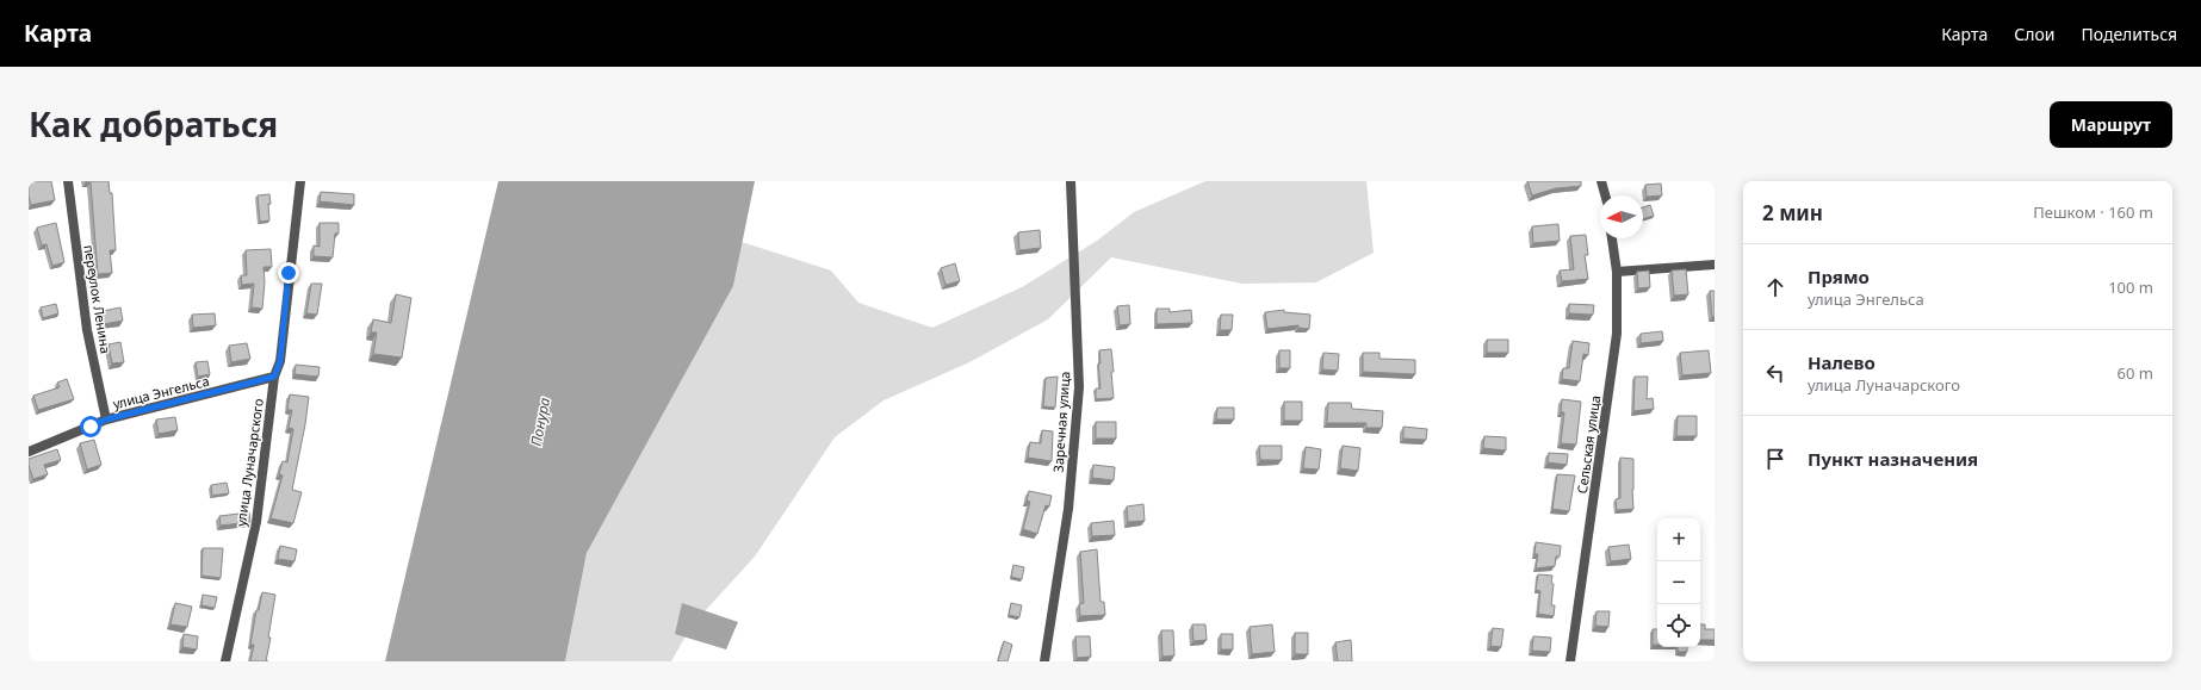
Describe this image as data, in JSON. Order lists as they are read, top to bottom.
{
  "streets": {
    "street": [
      "переулок Ленина",
      "улица Энгельса",
      "Заречная улица",
      "Сельская улица",
      "улица Луначарского"
    ]
  },
  "crossings": [
    ["переулок Ленина", "улица Энгельса"],
    ["улица Энгельса", "улица Луначарского"]
  ],
  "water": ["Понура"],
  "north": "left",
  "page": {
    "header": "Карта",
    "nav": ["Карта", "Слои", "Поделиться"],
    "title": "Как добраться",
    "buttons": "Маршрут",
    "heading": ["2 мин", "Пешком · 160 m"],
    "list": [
      ["Прямо", "улица Энгельса", "100 m"],
      ["Налево", "улица Луначарского", "60 m"],
      "Пункт назначения"
    ],
    "map_buttons": ["+", "−"]
  }
}
